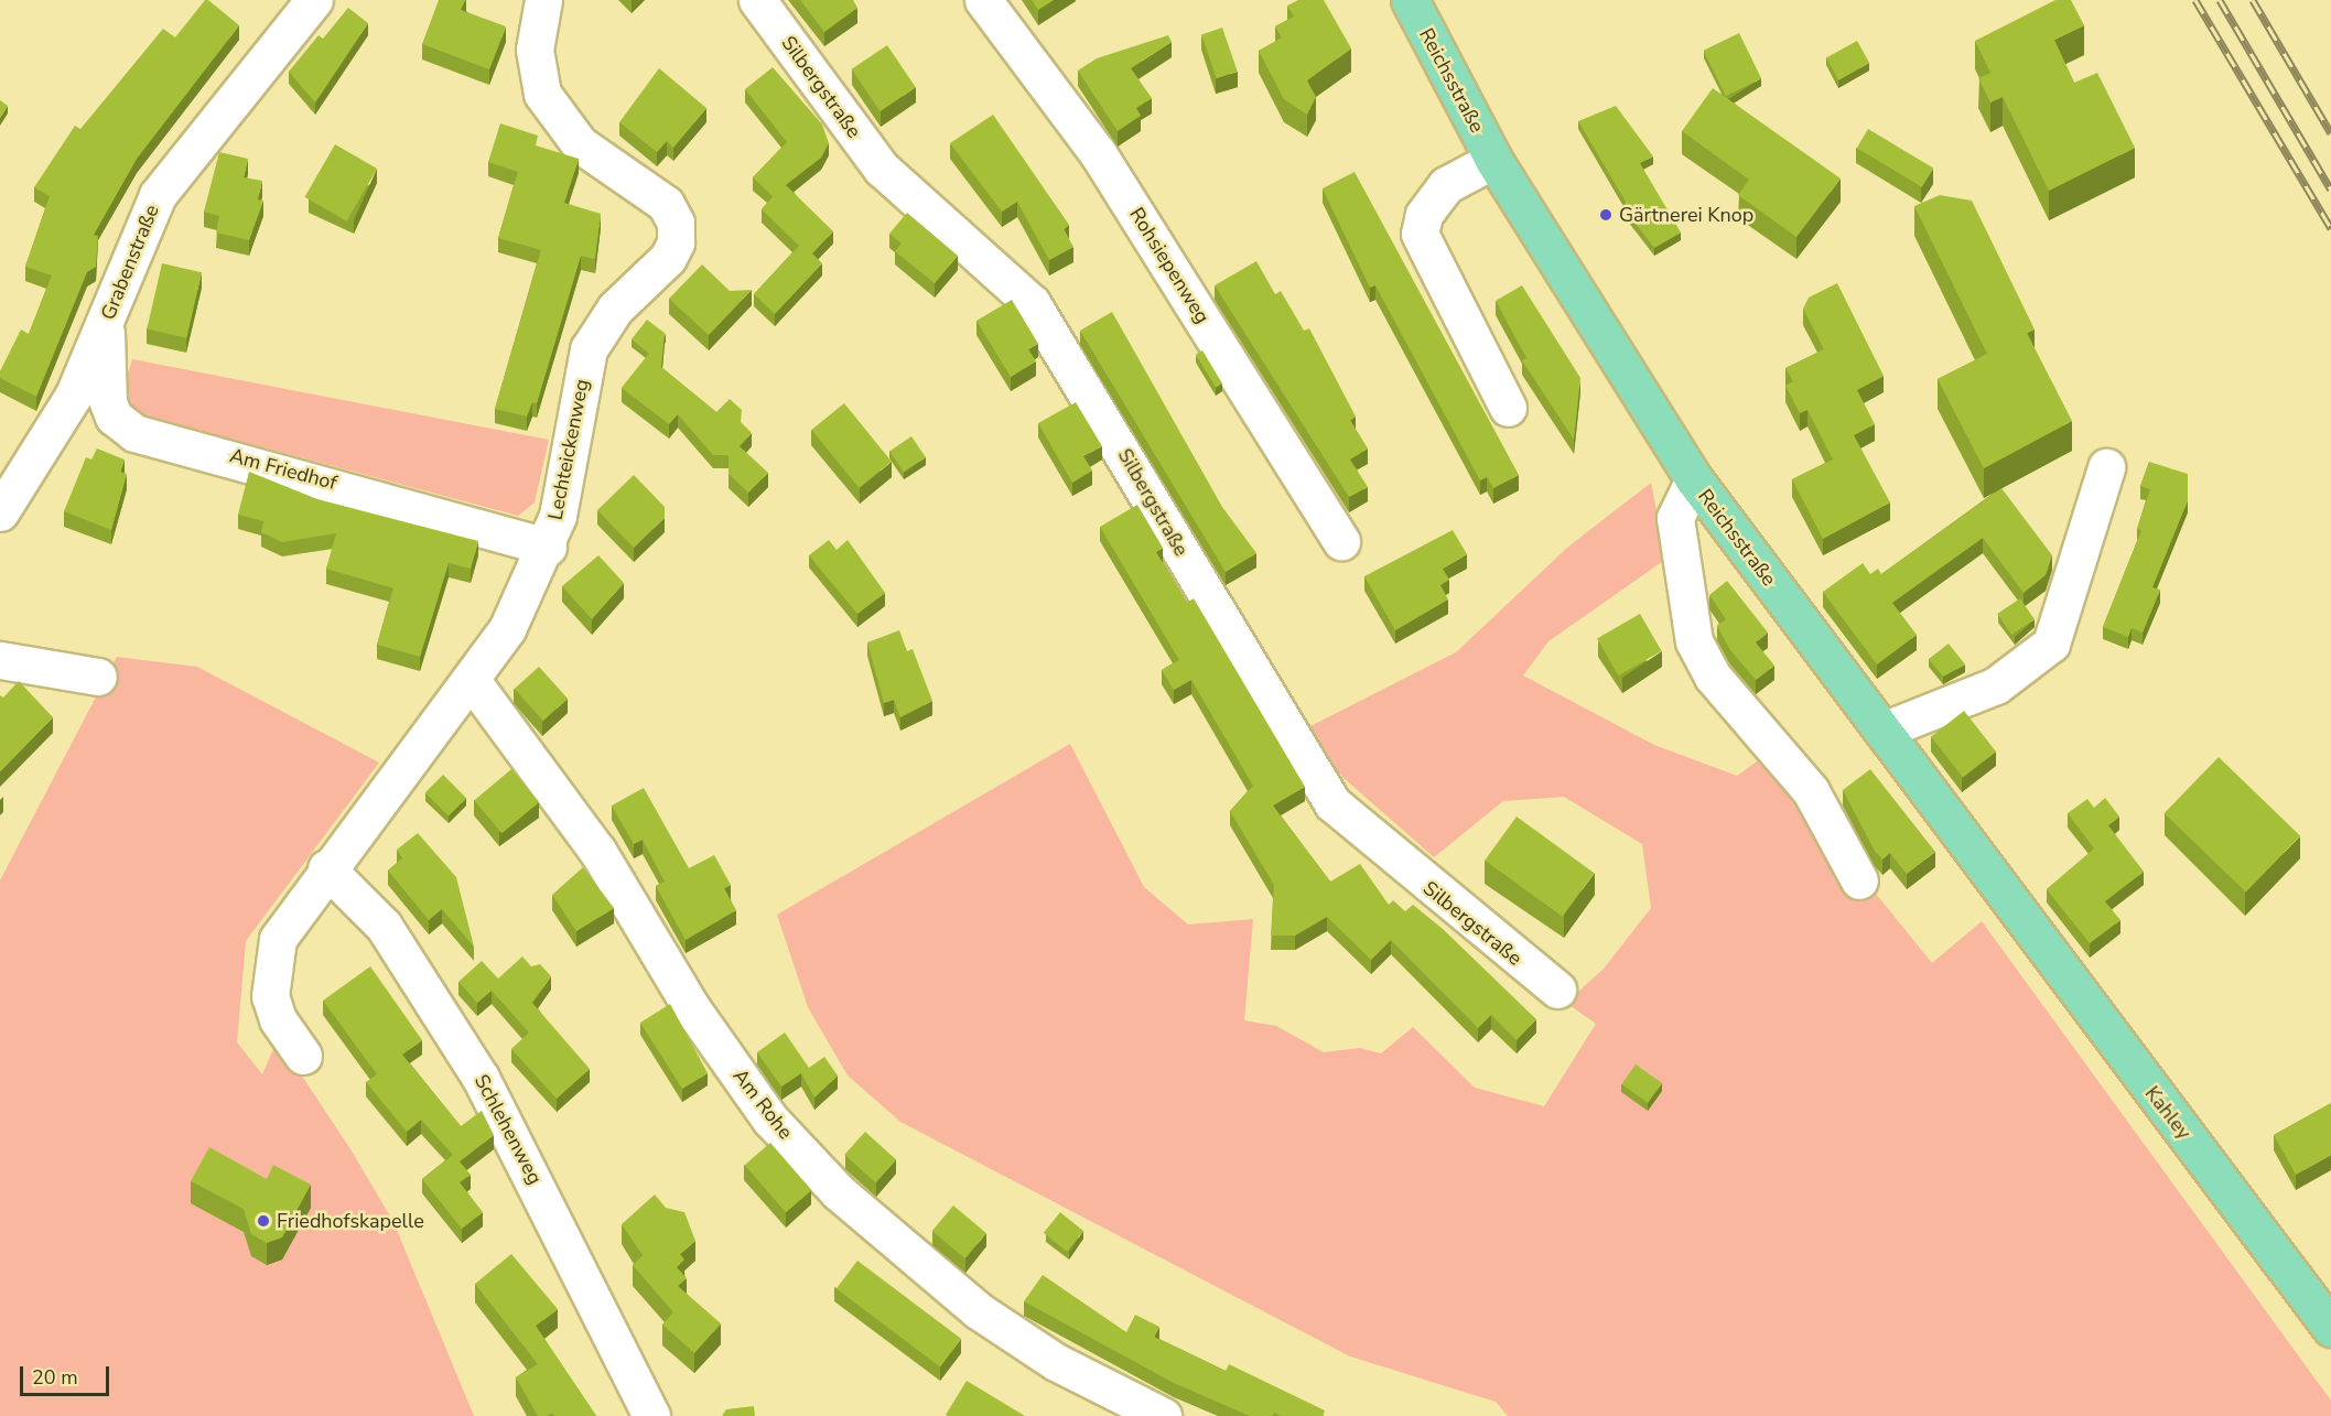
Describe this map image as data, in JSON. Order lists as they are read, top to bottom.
{
  "streets": {
    "main road": ["Reichsstraße", "Kahley"],
    "street": [
      "Silbergstraße",
      "Grabenstraße",
      "Rohsiepenweg",
      "Lechteickenweg",
      "Am Friedhof",
      "Am Rohe",
      "Schlehenweg"
    ]
  },
  "crossings": [
    ["Reichsstraße", "Kahley"],
    ["Grabenstraße", "Am Friedhof"],
    ["Lechteickenweg", "Am Friedhof"],
    ["Lechteickenweg", "Am Rohe"],
    ["Lechteickenweg", "Schlehenweg"]
  ],
  "places": ["Gärtnerei Knop", "Friedhofskapelle"],
  "scale_bar": "20 m"
}
